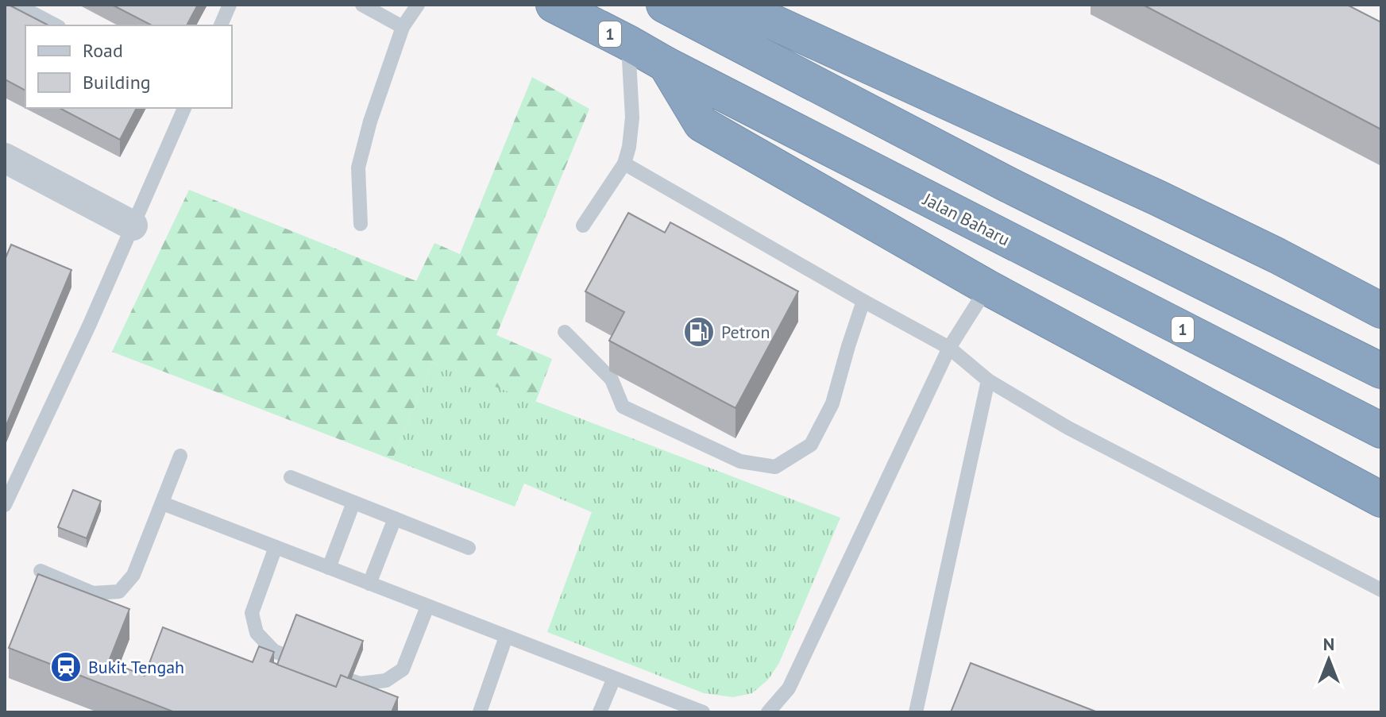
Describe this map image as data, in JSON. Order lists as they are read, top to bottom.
{
  "streets": {
    "highway": ["1", "Jalan Baharu"]
  },
  "places": {
    "fuel station": ["Petron"],
    "station": ["Bukit Tengah"]
  },
  "legend": ["Road", "Building"],
  "north": "top"
}
